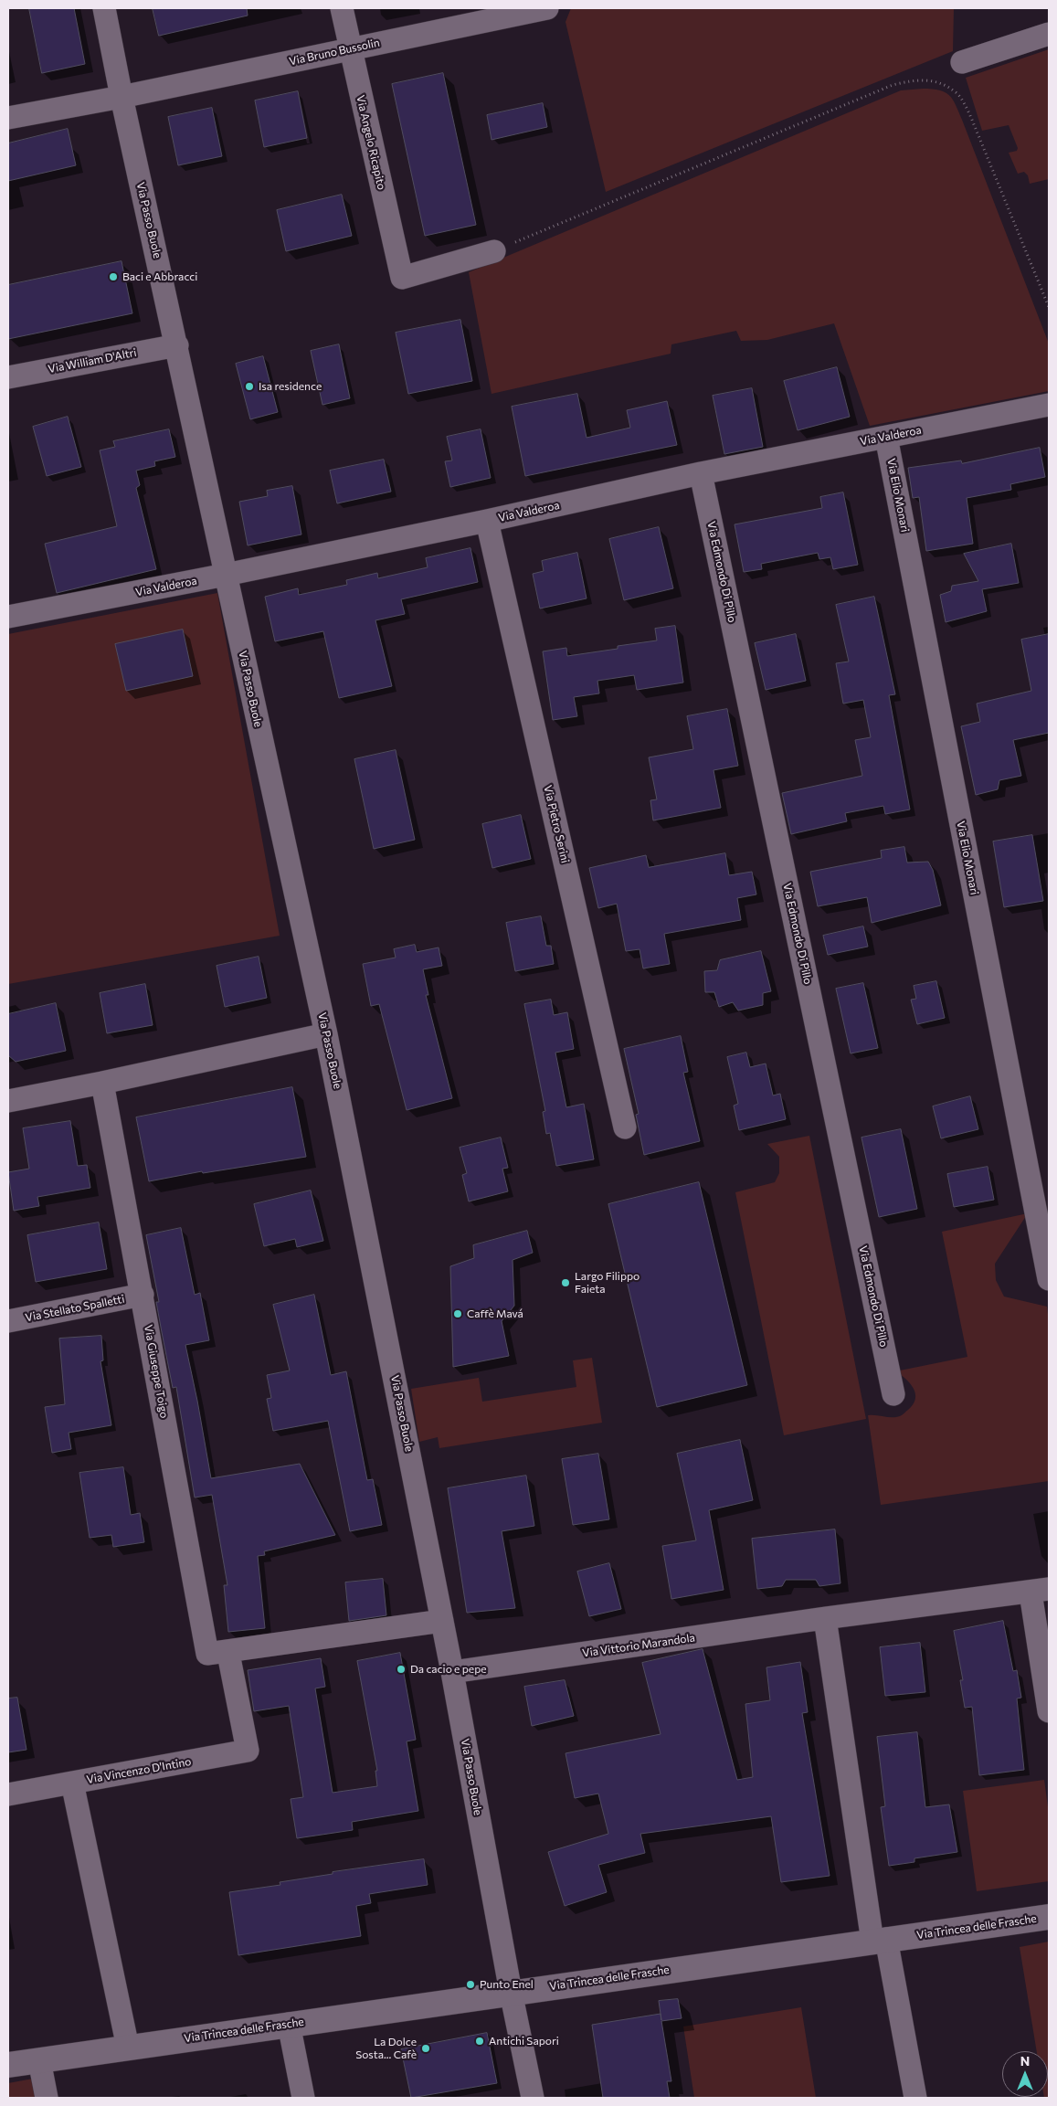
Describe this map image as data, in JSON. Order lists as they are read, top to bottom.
{
  "streets": {
    "street": [
      "Via Bruno Bussolin",
      "Via Angelo Ricapito",
      "Via Passo Buole",
      "Via William D'Altri",
      "Via Valderoa",
      "Via Elio Monari",
      "Via Edmondo Di Pillo",
      "Via Pietro Serini",
      "Via Stellato Spalletti",
      "Via Giuseppe Toigo",
      "Via Vittorio Marandola",
      "Via Vincenzo D'Intino",
      "Via Trincea delle Frasche"
    ]
  },
  "crossings": [
    ["Via Bruno Bussolin", "Via Angelo Ricapito"],
    ["Via Bruno Bussolin", "Via Passo Buole"],
    ["Via Passo Buole", "Via William D'Altri"],
    ["Via Passo Buole", "Via Valderoa"],
    ["Via Passo Buole", "Via Giuseppe Toigo"],
    ["Via Passo Buole", "Via Vittorio Marandola"],
    ["Via Passo Buole", "Via Trincea delle Frasche"],
    ["Via Valderoa", "Via Elio Monari"],
    ["Via Valderoa", "Via Edmondo Di Pillo"],
    ["Via Valderoa", "Via Pietro Serini"],
    ["Via Stellato Spalletti", "Via Giuseppe Toigo"],
    ["Via Vincenzo D'Intino", "Via Trincea delle Frasche"]
  ],
  "places": [
    "Baci e Abbracci",
    "Isa residence",
    "Largo Filippo Faieta",
    "Caffè Mavá",
    "Da cacio e pepe",
    "Punto Enel",
    "Antichi Sapori",
    "La Dolce Sosta... Cafè"
  ],
  "north": "top"
}
